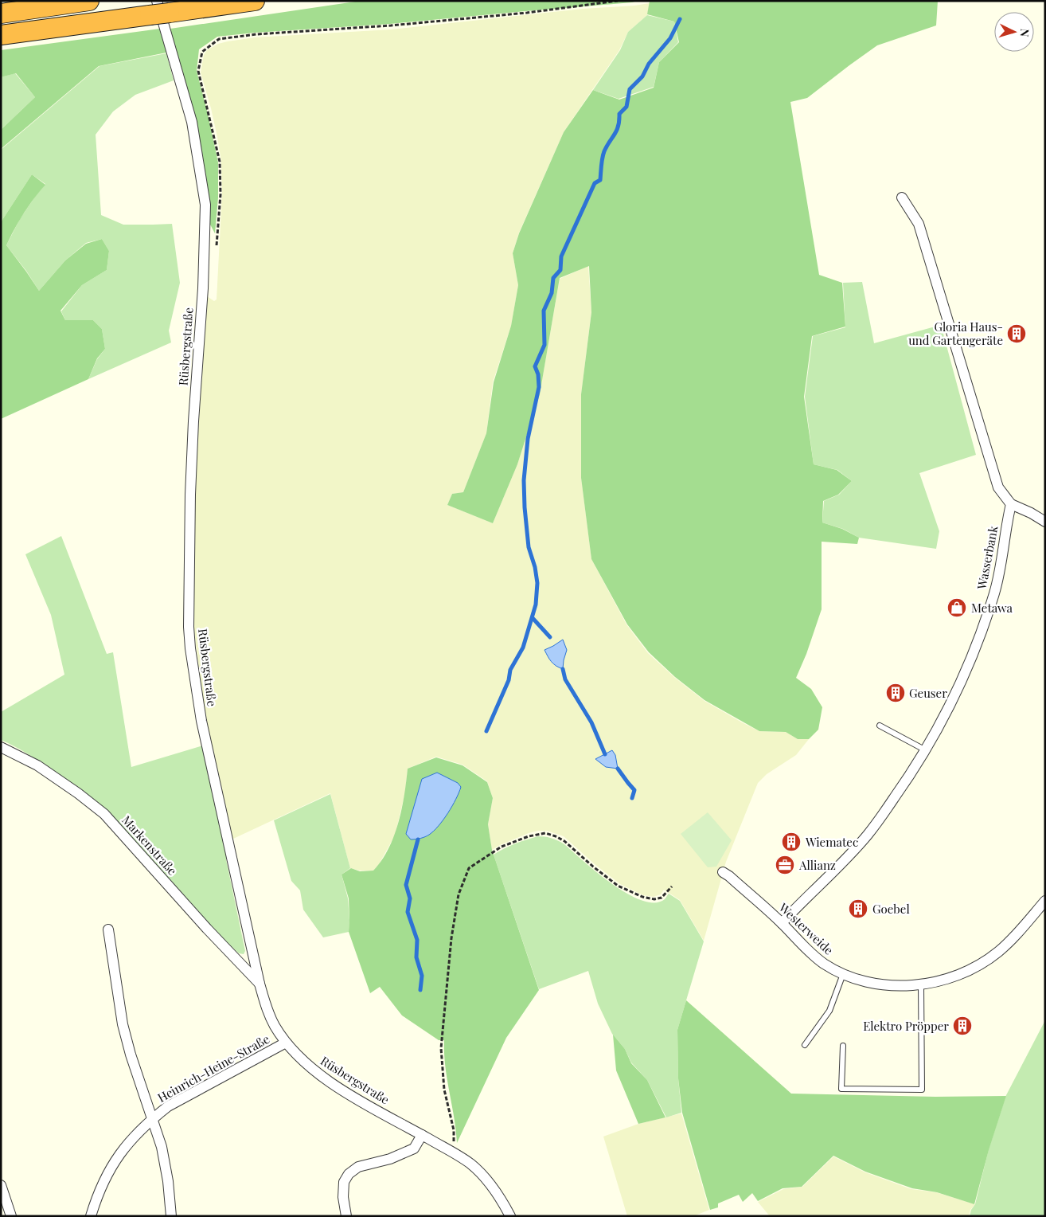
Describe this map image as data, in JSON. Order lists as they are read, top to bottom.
{
  "streets": {
    "street": [
      "Rüsbergstraße",
      "Wasserbank",
      "Markenstraße",
      "Westerweide",
      "Heinrich-Heine-Straße"
    ]
  },
  "crossings": [
    ["Rüsbergstraße", "Markenstraße"],
    ["Rüsbergstraße", "Heinrich-Heine-Straße"],
    ["Wasserbank", "Westerweide"]
  ],
  "places": {
    "building": [
      "Gloria Haus- und Gartengeräte",
      "Geuser",
      "Wiematec",
      "Goebel",
      "Elektro Pröpper"
    ],
    "shop": ["Metawa"],
    "office": ["Allianz"]
  },
  "north": "right"
}
